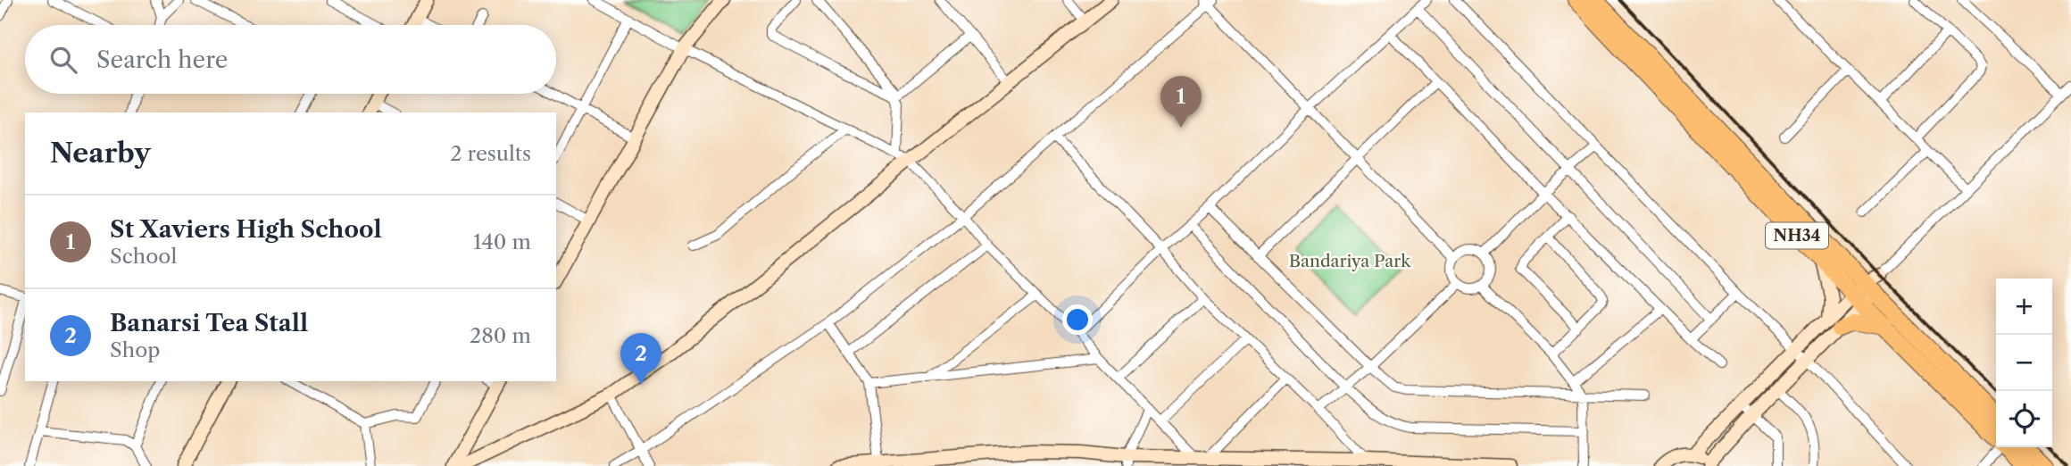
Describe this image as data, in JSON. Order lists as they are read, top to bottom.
{
  "streets": {
    "highway": ["NH34"]
  },
  "parks": ["Bandariya Park"],
  "page": {
    "search": "Search here",
    "pins": ["1", "2"],
    "heading": ["Nearby", "2 results"],
    "list": [
      {
        "mark": "1",
        "name": "St Xaviers High School",
        "note": "School",
        "value": "140 m"
      },
      {
        "mark": "2",
        "name": "Banarsi Tea Stall",
        "note": "Shop",
        "value": "280 m"
      }
    ],
    "map_buttons": ["+", "−"]
  }
}
